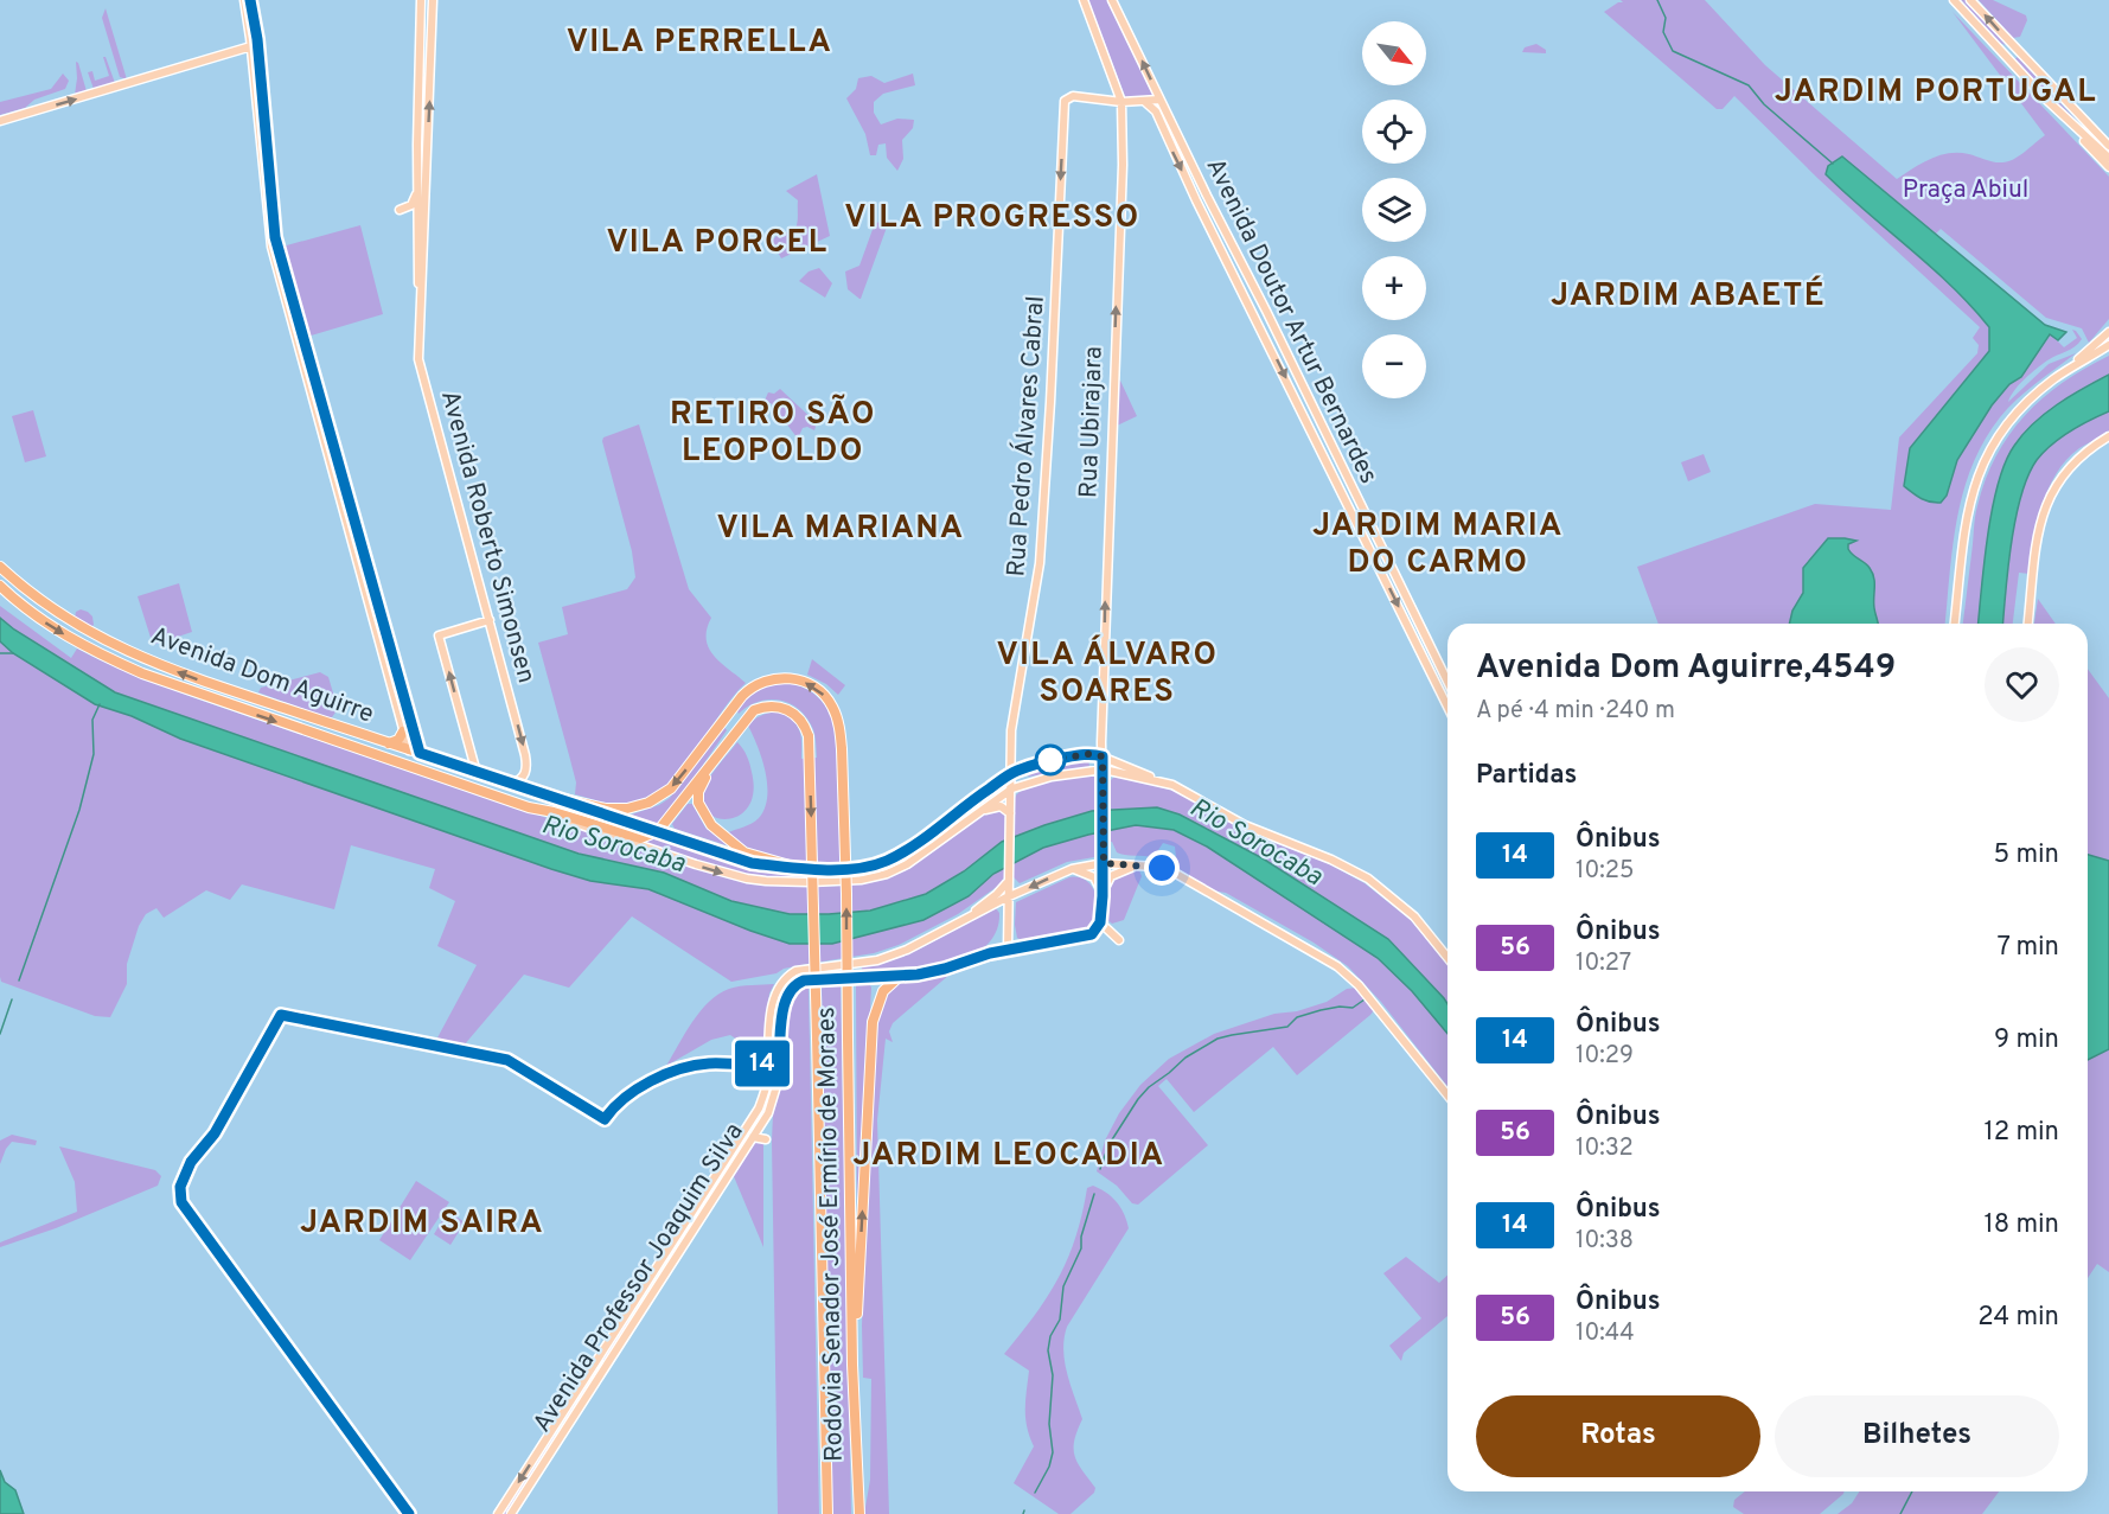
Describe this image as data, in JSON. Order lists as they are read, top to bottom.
{
  "streets": {
    "highway": ["Avenida Dom Aguirre", "Rodovia Senador José Ermírio de Moraes"],
    "main road": [
      "Avenida Doutor Artur Bernardes",
      "Rua Ubirajara",
      "Rua Pedro Álvares Cabral",
      "Avenida Roberto Simonsen",
      "Avenida Professor Joaquim Silva"
    ]
  },
  "crossings": [
    ["Rua Ubirajara", "Rua Pedro Álvares Cabral"],
    ["Rua Ubirajara", "Avenida Dom Aguirre"],
    ["Rua Ubirajara", "Avenida Professor Joaquim Silva"],
    ["Rua Pedro Álvares Cabral", "Avenida Dom Aguirre"],
    ["Rua Pedro Álvares Cabral", "Avenida Professor Joaquim Silva"],
    ["Avenida Roberto Simonsen", "Avenida Dom Aguirre"],
    ["Avenida Dom Aguirre", "Rodovia Senador José Ermírio de Moraes"]
  ],
  "one_way": ["Rua Ubirajara", "Rua Pedro Álvares Cabral"],
  "districts": [
    "VILA PERRELLA",
    "JARDIM PORTUGAL",
    "VILA PROGRESSO",
    "VILA PORCEL",
    "JARDIM ABAETÉ",
    "RETIRO SÃO LEOPOLDO",
    "JARDIM MARIA DO CARMO",
    "VILA MARIANA",
    "VILA ÁLVARO SOARES",
    "JARDIM LEOCADIA",
    "JARDIM SAIRA"
  ],
  "water": ["Rio Sorocaba"],
  "parks": ["Praça Abiul"],
  "lines": ["bus line 14"],
  "north": "bottom right",
  "page": {
    "on_map": "14",
    "map_buttons": ["+", "−"],
    "heading": [
      ["Avenida Dom Aguirre,4549", "A pé · 4 min · 240 m"],
      "Partidas"
    ],
    "list": [
      {
        "mark": "14",
        "name": "Ônibus",
        "note": "10:25",
        "value": "5 min"
      },
      {
        "mark": "56",
        "name": "Ônibus",
        "note": "10:27",
        "value": "7 min"
      },
      {
        "mark": "14",
        "name": "Ônibus",
        "note": "10:29",
        "value": "9 min"
      },
      {
        "mark": "56",
        "name": "Ônibus",
        "note": "10:32",
        "value": "12 min"
      },
      {
        "mark": "14",
        "name": "Ônibus",
        "note": "10:38",
        "value": "18 min"
      },
      {
        "mark": "56",
        "name": "Ônibus",
        "note": "10:44",
        "value": "24 min"
      }
    ],
    "buttons": ["Rotas", "Bilhetes"]
  }
}
